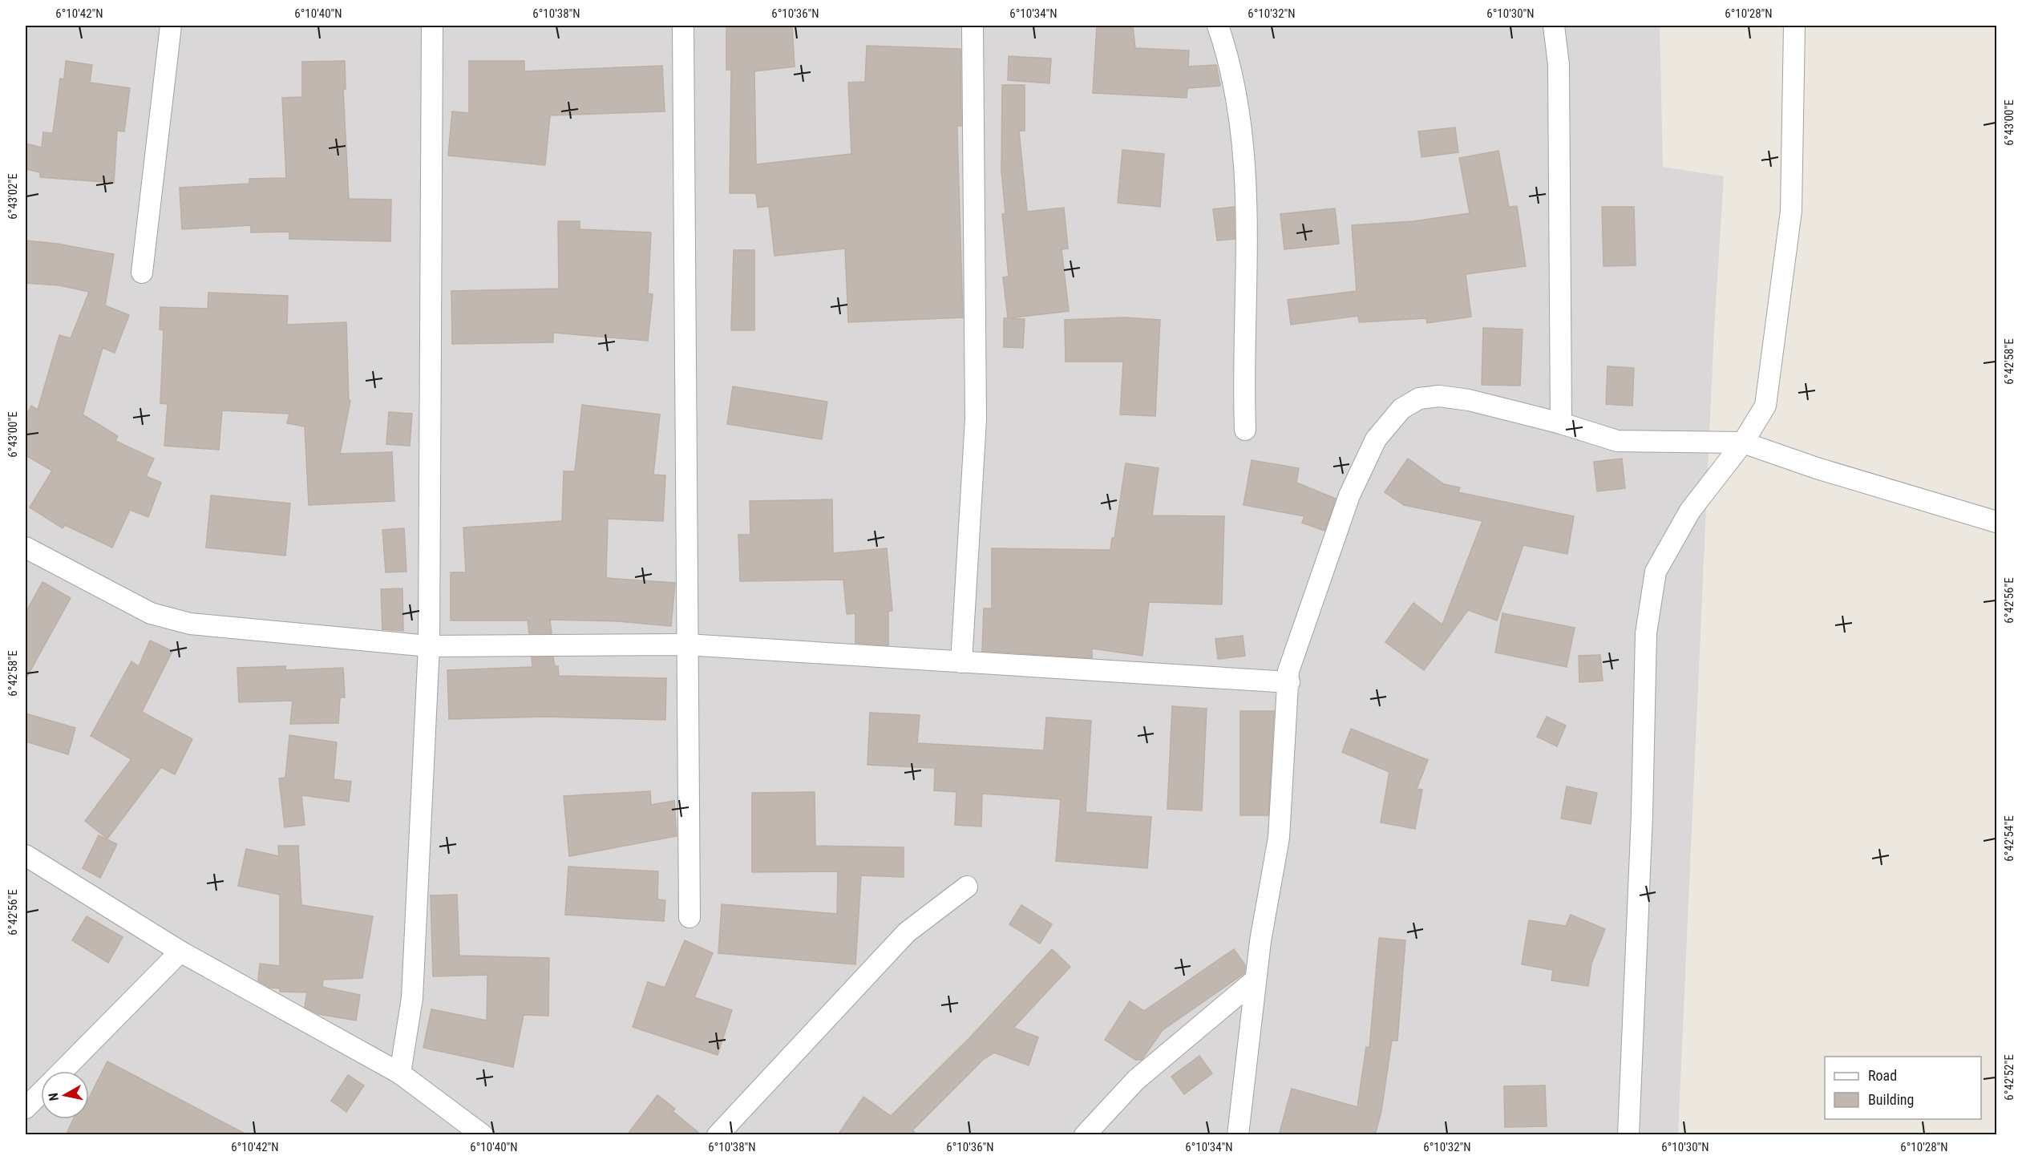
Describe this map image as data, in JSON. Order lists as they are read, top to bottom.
{
  "legend": ["Road", "Building"],
  "north": "left",
  "coordinates": [
    "6°10'42\"N",
    "6°10'40\"N",
    "6°10'38\"N",
    "6°10'36\"N",
    "6°10'34\"N",
    "6°10'32\"N",
    "6°10'30\"N",
    "6°10'28\"N",
    "6°43'00\"E",
    "6°43'02\"E",
    "6°42'58\"E",
    "6°42'56\"E",
    "6°42'54\"E",
    "6°42'52\"E"
  ]
}
